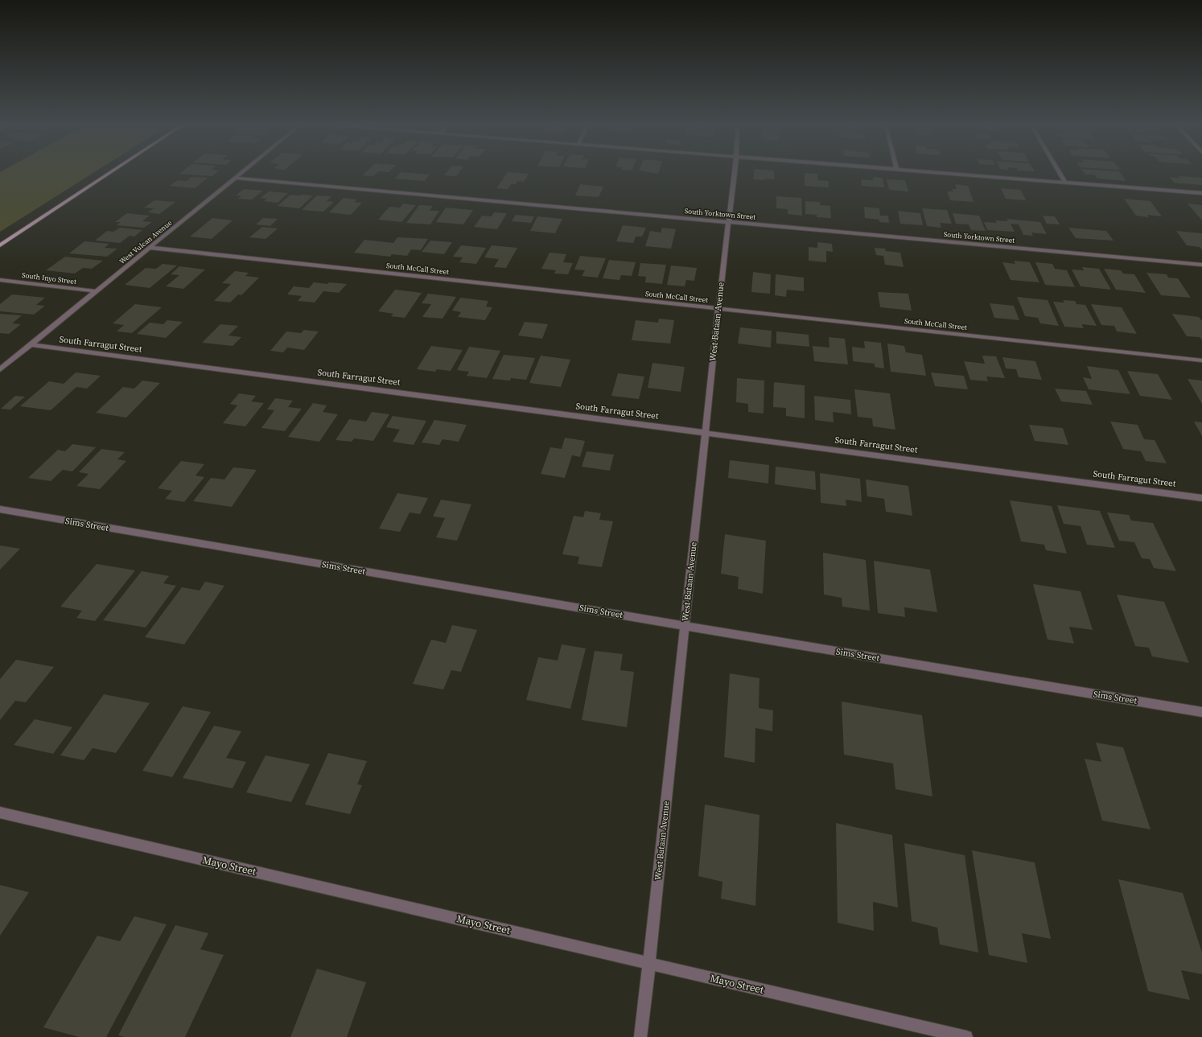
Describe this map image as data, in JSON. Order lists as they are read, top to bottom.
{
  "streets": {
    "street": [
      "South Yorktown Street",
      "West Vulcan Avenue",
      "South McCall Street",
      "South Inyo Street",
      "West Bataan Avenue",
      "South Farragut Street",
      "Sims Street",
      "Mayo Street"
    ]
  },
  "crossings": [
    ["South Yorktown Street", "West Vulcan Avenue"],
    ["South Yorktown Street", "West Bataan Avenue"],
    ["West Vulcan Avenue", "South McCall Street"],
    ["West Vulcan Avenue", "South Inyo Street"],
    ["West Vulcan Avenue", "South Farragut Street"],
    ["South McCall Street", "West Bataan Avenue"],
    ["West Bataan Avenue", "South Farragut Street"],
    ["West Bataan Avenue", "Sims Street"],
    ["West Bataan Avenue", "Mayo Street"]
  ]
}
